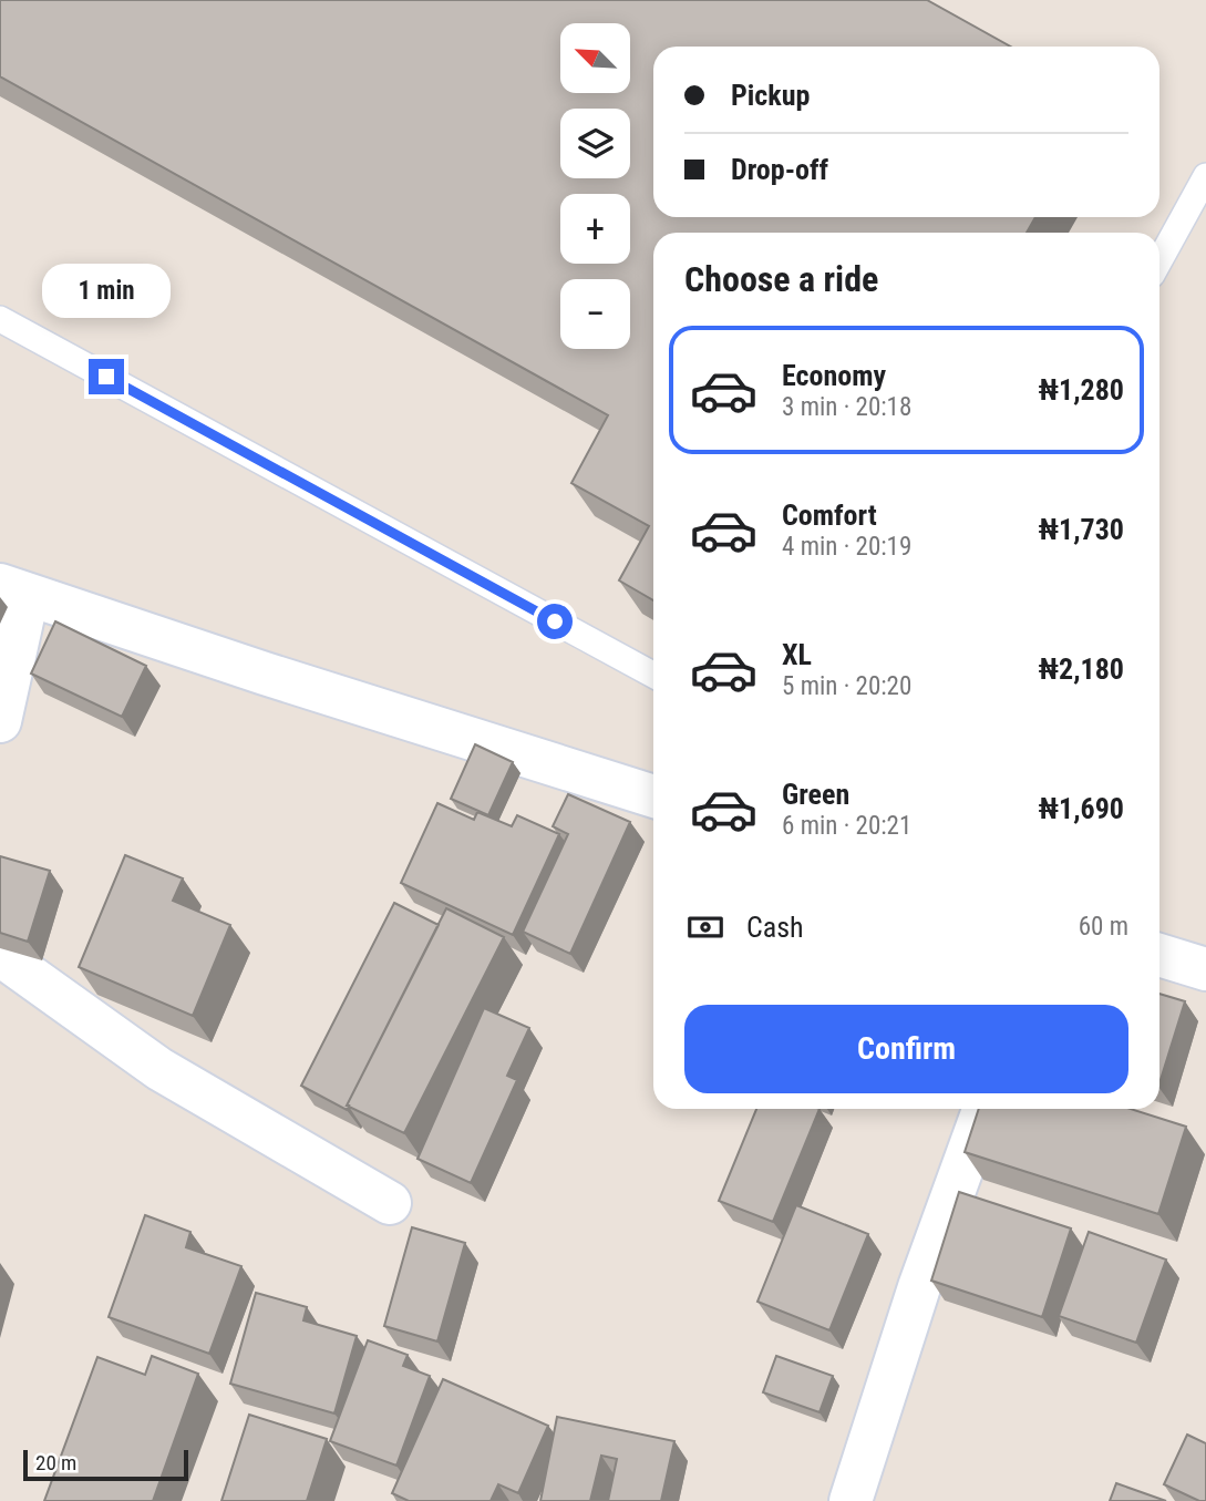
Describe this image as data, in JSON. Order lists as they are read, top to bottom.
{
  "scale_bar": "20 m",
  "north": "top left",
  "page": {
    "map_buttons": ["+", "−"],
    "banner": ["Pickup", "Drop-off"],
    "heading": "Choose a ride",
    "bubble": "1 min",
    "list": [
      {
        "name": "Economy",
        "note": "3 min · 20:18",
        "value": "₦1,280"
      },
      {
        "name": "Comfort",
        "note": "4 min · 20:19",
        "value": "₦1,730"
      },
      {
        "name": "XL",
        "note": "5 min · 20:20",
        "value": "₦2,180"
      },
      {
        "name": "Green",
        "note": "6 min · 20:21",
        "value": "₦1,690"
      }
    ],
    "pay": ["Cash", "60 m"],
    "buttons": "Confirm",
    "scale": "20 m"
  }
}
